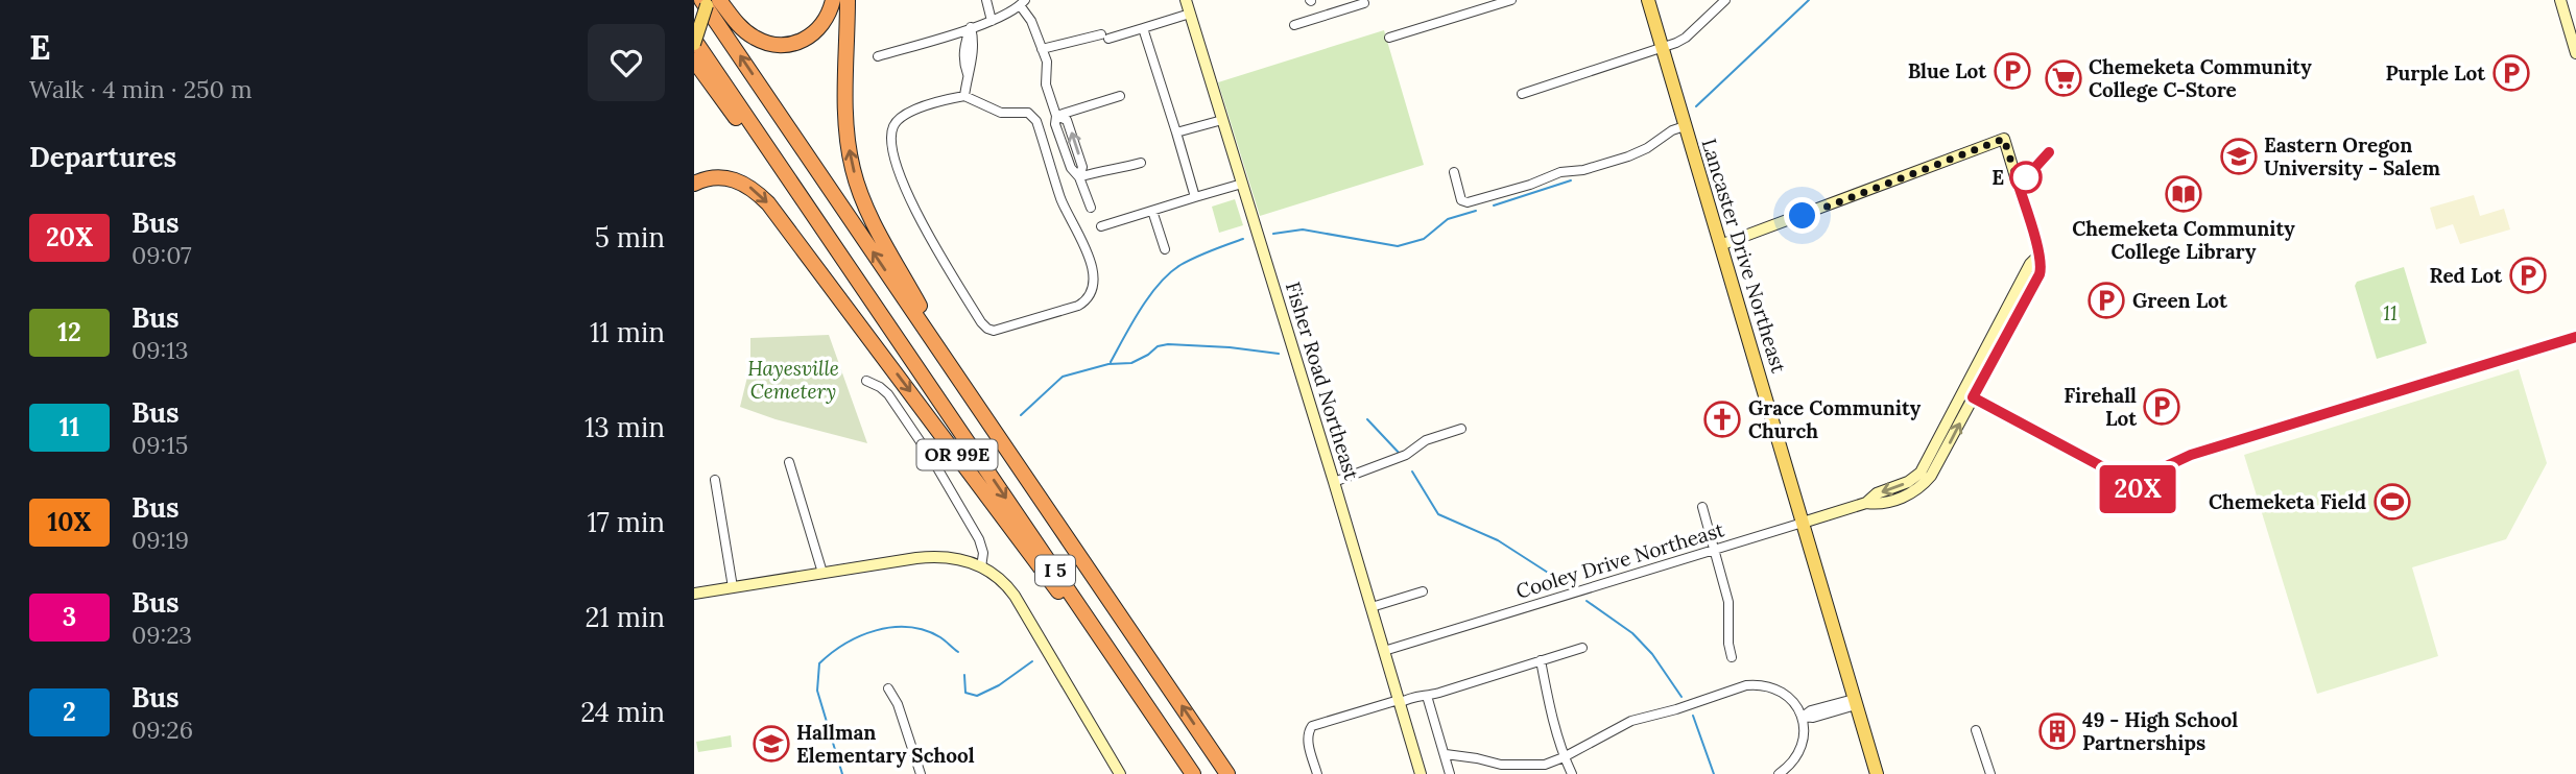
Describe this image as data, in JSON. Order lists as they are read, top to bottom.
{
  "streets": {
    "highway": ["OR 99E", "I 5"],
    "main road": ["Lancaster Drive Northeast"],
    "street": ["Fisher Road Northeast", "Cooley Drive Northeast"]
  },
  "crossings": [
    ["Lancaster Drive Northeast", "Cooley Drive Northeast"],
    ["Fisher Road Northeast", "Cooley Drive Northeast"],
    ["OR 99E", "I 5"]
  ],
  "parks": ["11", "Hayesville Cemetery"],
  "places": {
    "parking": [
      "Blue Lot",
      "Purple Lot",
      "Red Lot",
      "Green Lot",
      "Firehall Lot"
    ],
    "supermarket": ["Chemeketa Community College C-Store"],
    "school or university": ["Eastern Oregon University - Salem", "Hallman Elementary School"],
    "other": ["E"],
    "library": ["Chemeketa Community College Library"],
    "church": ["Grace Community Church"],
    "sports": ["Chemeketa Field"],
    "building": ["49 - High School Partnerships"]
  },
  "lines": ["bus line 20X"],
  "page": {
    "heading": [
      ["E", "Walk · 4 min · 250 m"],
      "Departures"
    ],
    "on_map": "20X",
    "list": [
      {
        "mark": "20X",
        "name": "Bus",
        "note": "09:07",
        "value": "5 min"
      },
      {
        "mark": "12",
        "name": "Bus",
        "note": "09:13",
        "value": "11 min"
      },
      {
        "mark": "11",
        "name": "Bus",
        "note": "09:15",
        "value": "13 min"
      },
      {
        "mark": "10X",
        "name": "Bus",
        "note": "09:19",
        "value": "17 min"
      },
      {
        "mark": "3",
        "name": "Bus",
        "note": "09:23",
        "value": "21 min"
      },
      {
        "mark": "2",
        "name": "Bus",
        "note": "09:26",
        "value": "24 min"
      }
    ]
  }
}
